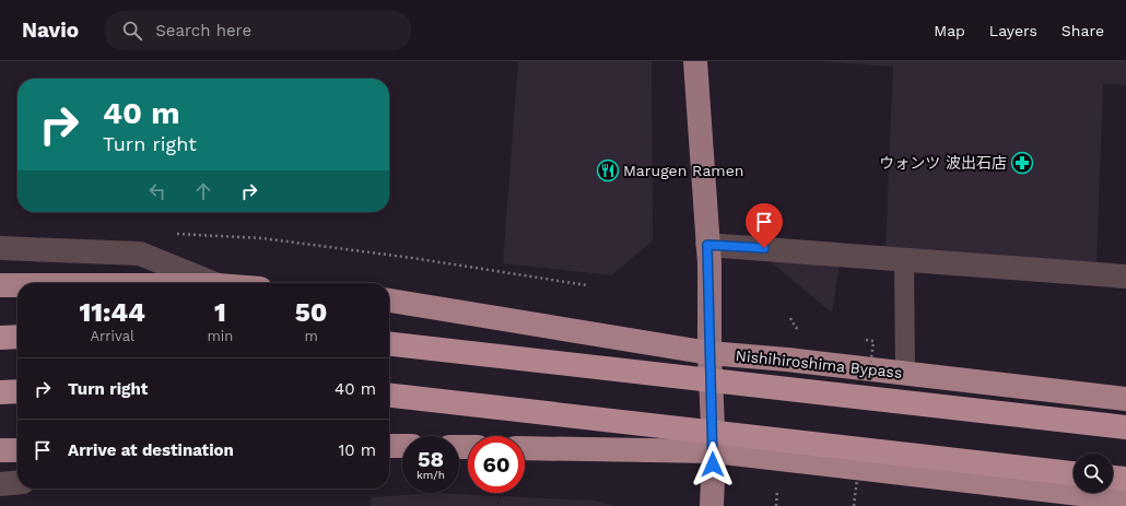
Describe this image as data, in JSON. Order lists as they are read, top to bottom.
{
  "streets": {
    "highway": ["Nishihiroshima Bypass"]
  },
  "places": {
    "pharmacy": ["ウォンツ 波出石店"],
    "restaurant": ["Marugen Ramen"]
  },
  "page": {
    "header": "Navio",
    "search": "Search here",
    "nav": ["Map", "Layers", "Share"],
    "turn": ["40 m", "Turn right"],
    "eta": [
      "11:44",
      "Arrival",
      "1",
      "min",
      "50",
      "m"
    ],
    "list": [
      {
        "name": "Turn right",
        "value": "40 m"
      },
      {
        "name": "Arrive at destination",
        "value": "10 m"
      }
    ],
    "speed": "58 km/h",
    "limit": "60"
  }
}
